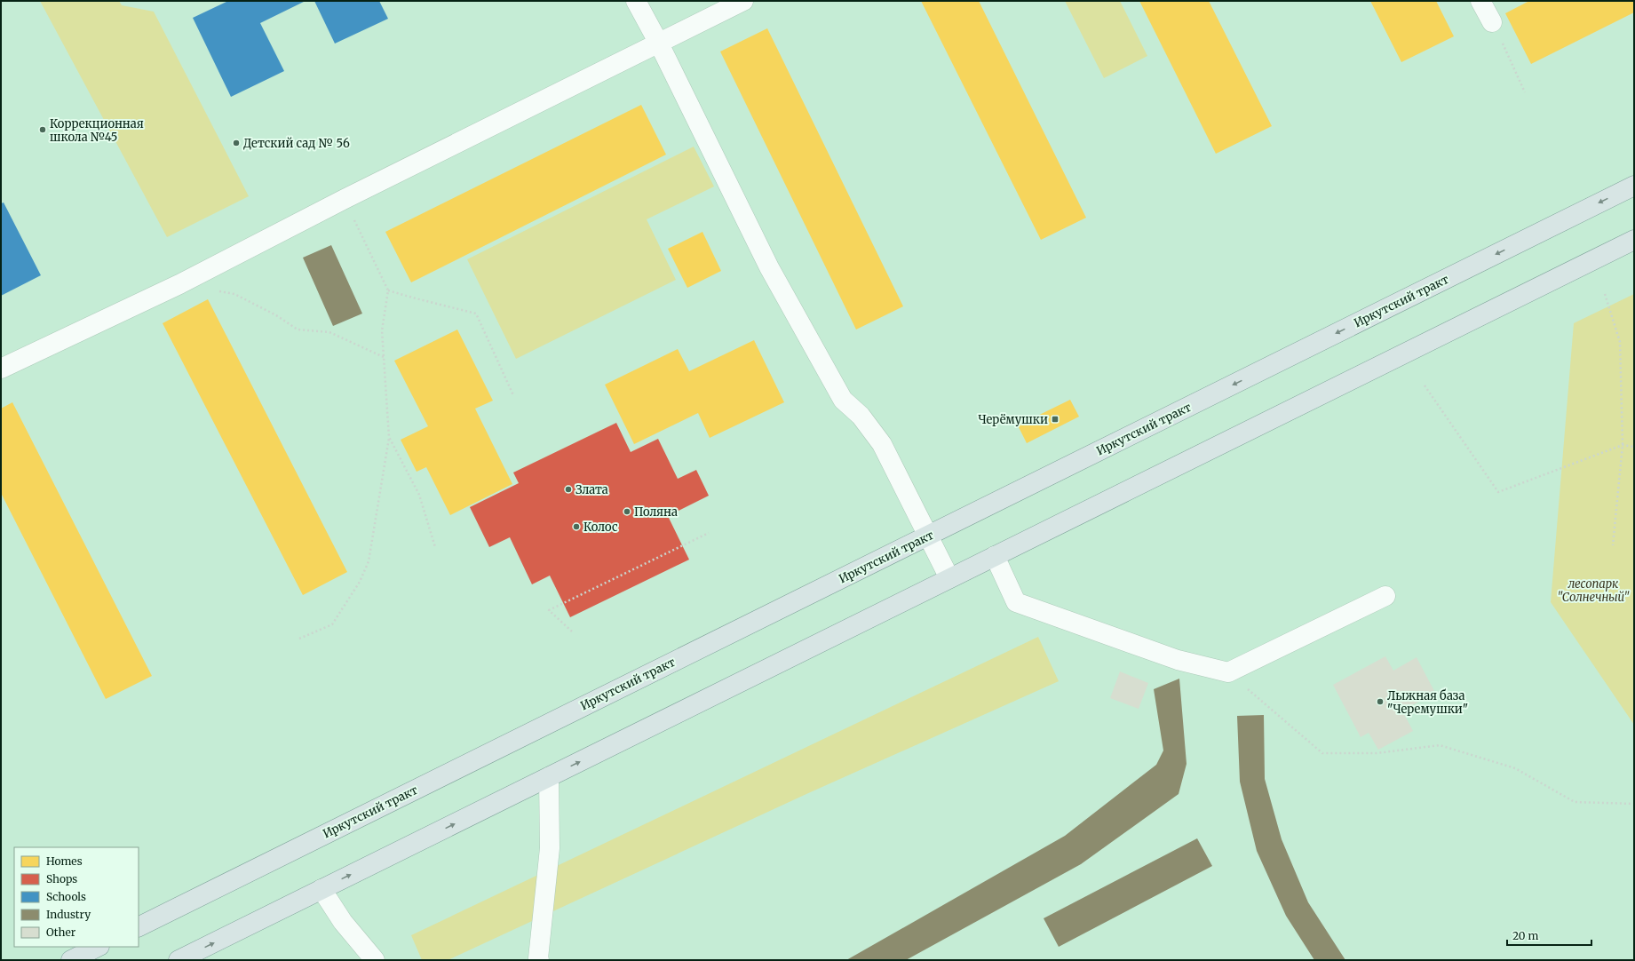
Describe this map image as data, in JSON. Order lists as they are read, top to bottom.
{
  "streets": {
    "main road": ["Иркутский тракт"]
  },
  "parks": ["лесопарк \"Солнечный\""],
  "places": {
    "other": [
      "Коррекционная школа №45",
      "Детский сад № 56",
      "Злата",
      "Поляна",
      "Колос",
      "Лыжная база \"Черемушки\""
    ],
    "transit": ["Черёмушки"]
  },
  "legend": [
    "Homes",
    "Shops",
    "Schools",
    "Industry",
    "Other"
  ],
  "scale_bar": "20 m"
}
